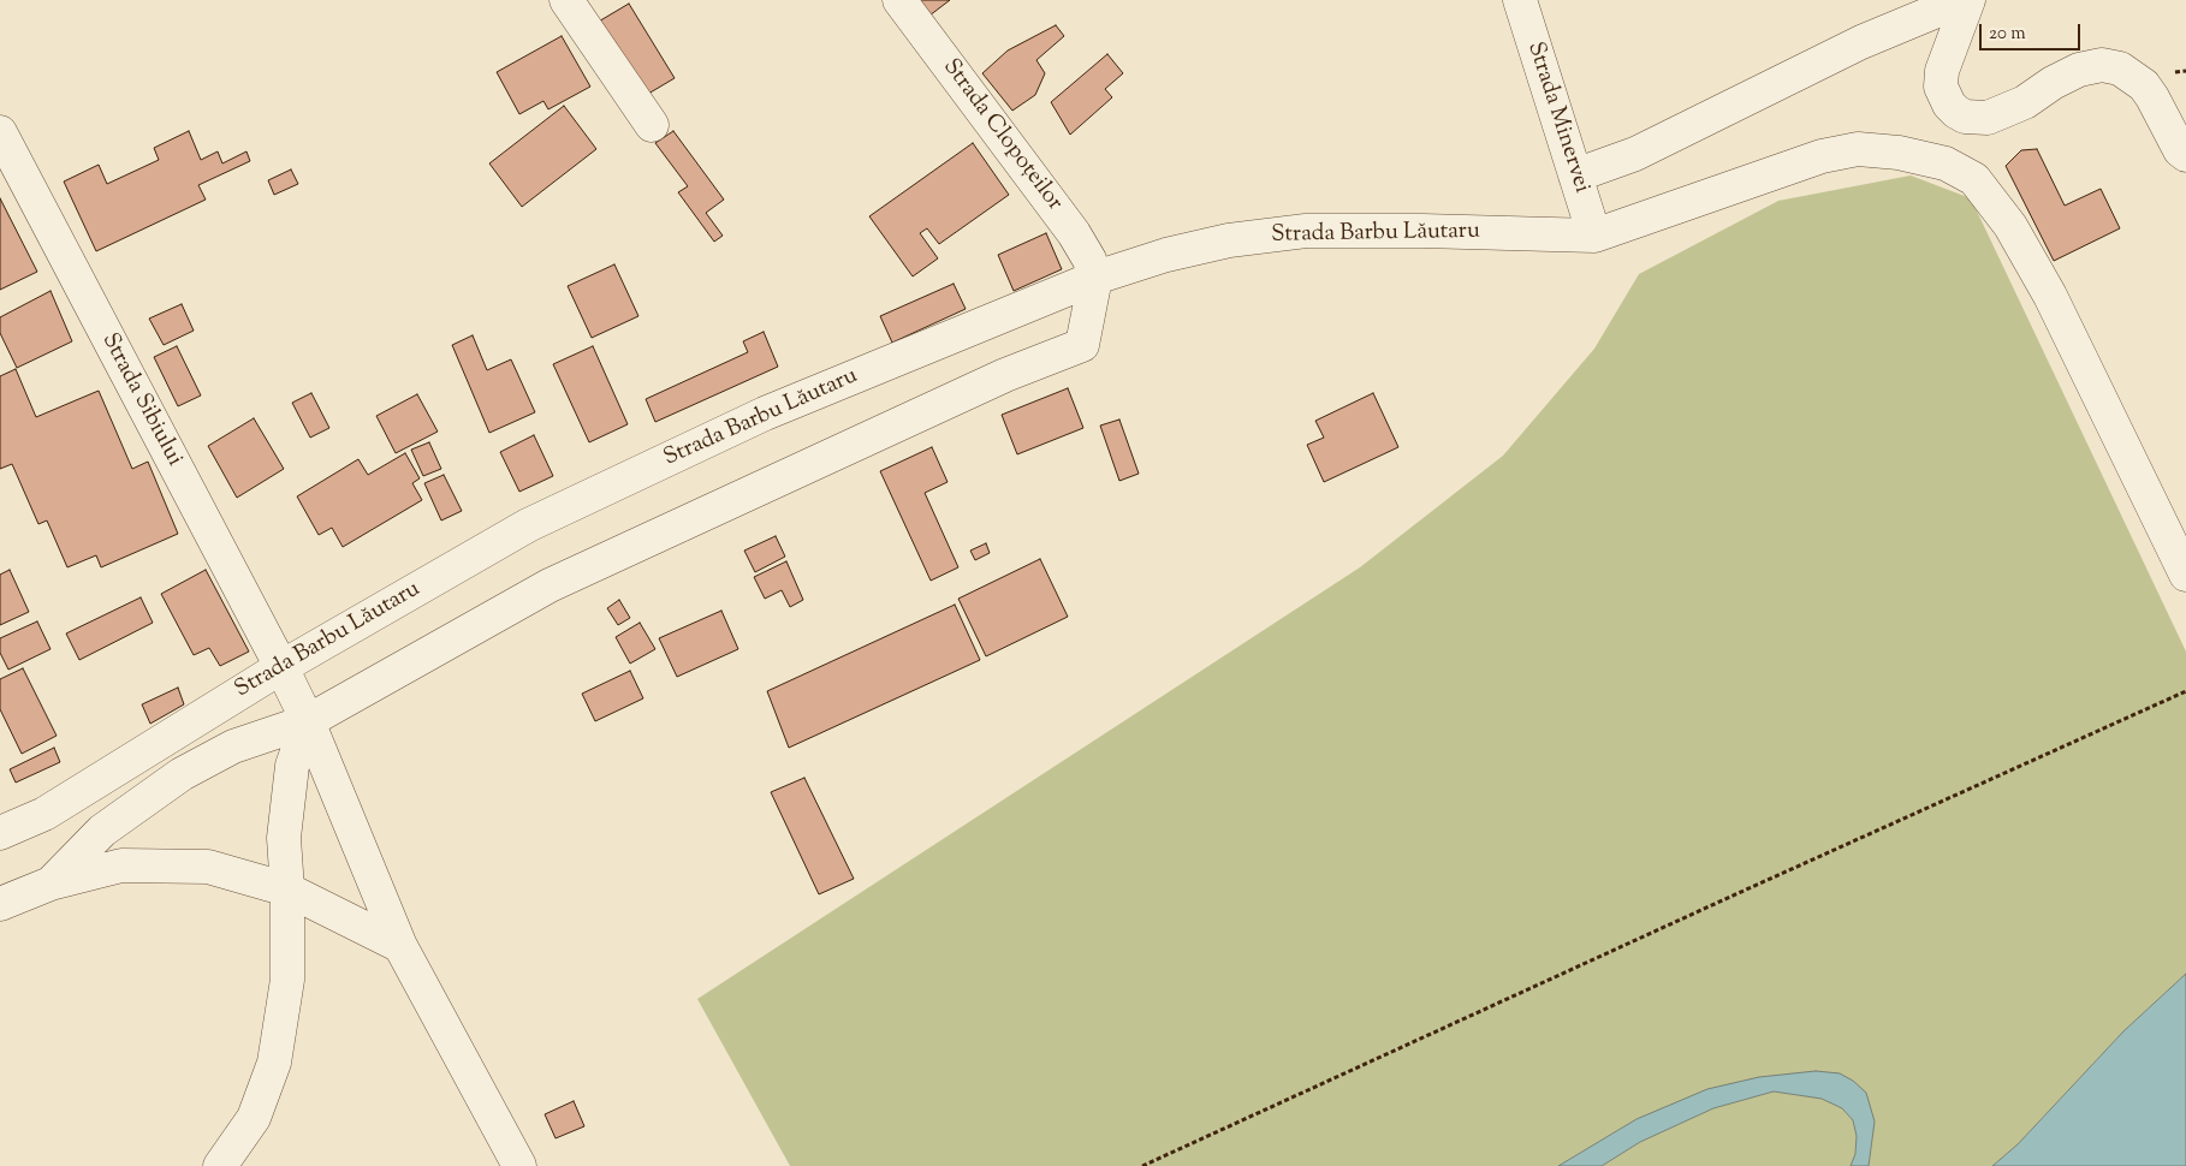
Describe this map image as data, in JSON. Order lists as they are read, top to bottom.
{
  "streets": {
    "street": [
      "Strada Minervei",
      "Strada Clopoțeilor",
      "Strada Barbu Lăutaru",
      "Strada Sibiului"
    ]
  },
  "crossings": [
    ["Strada Minervei", "Strada Barbu Lăutaru"],
    ["Strada Clopoțeilor", "Strada Barbu Lăutaru"],
    ["Strada Barbu Lăutaru", "Strada Sibiului"]
  ],
  "scale_bar": "20 m"
}
